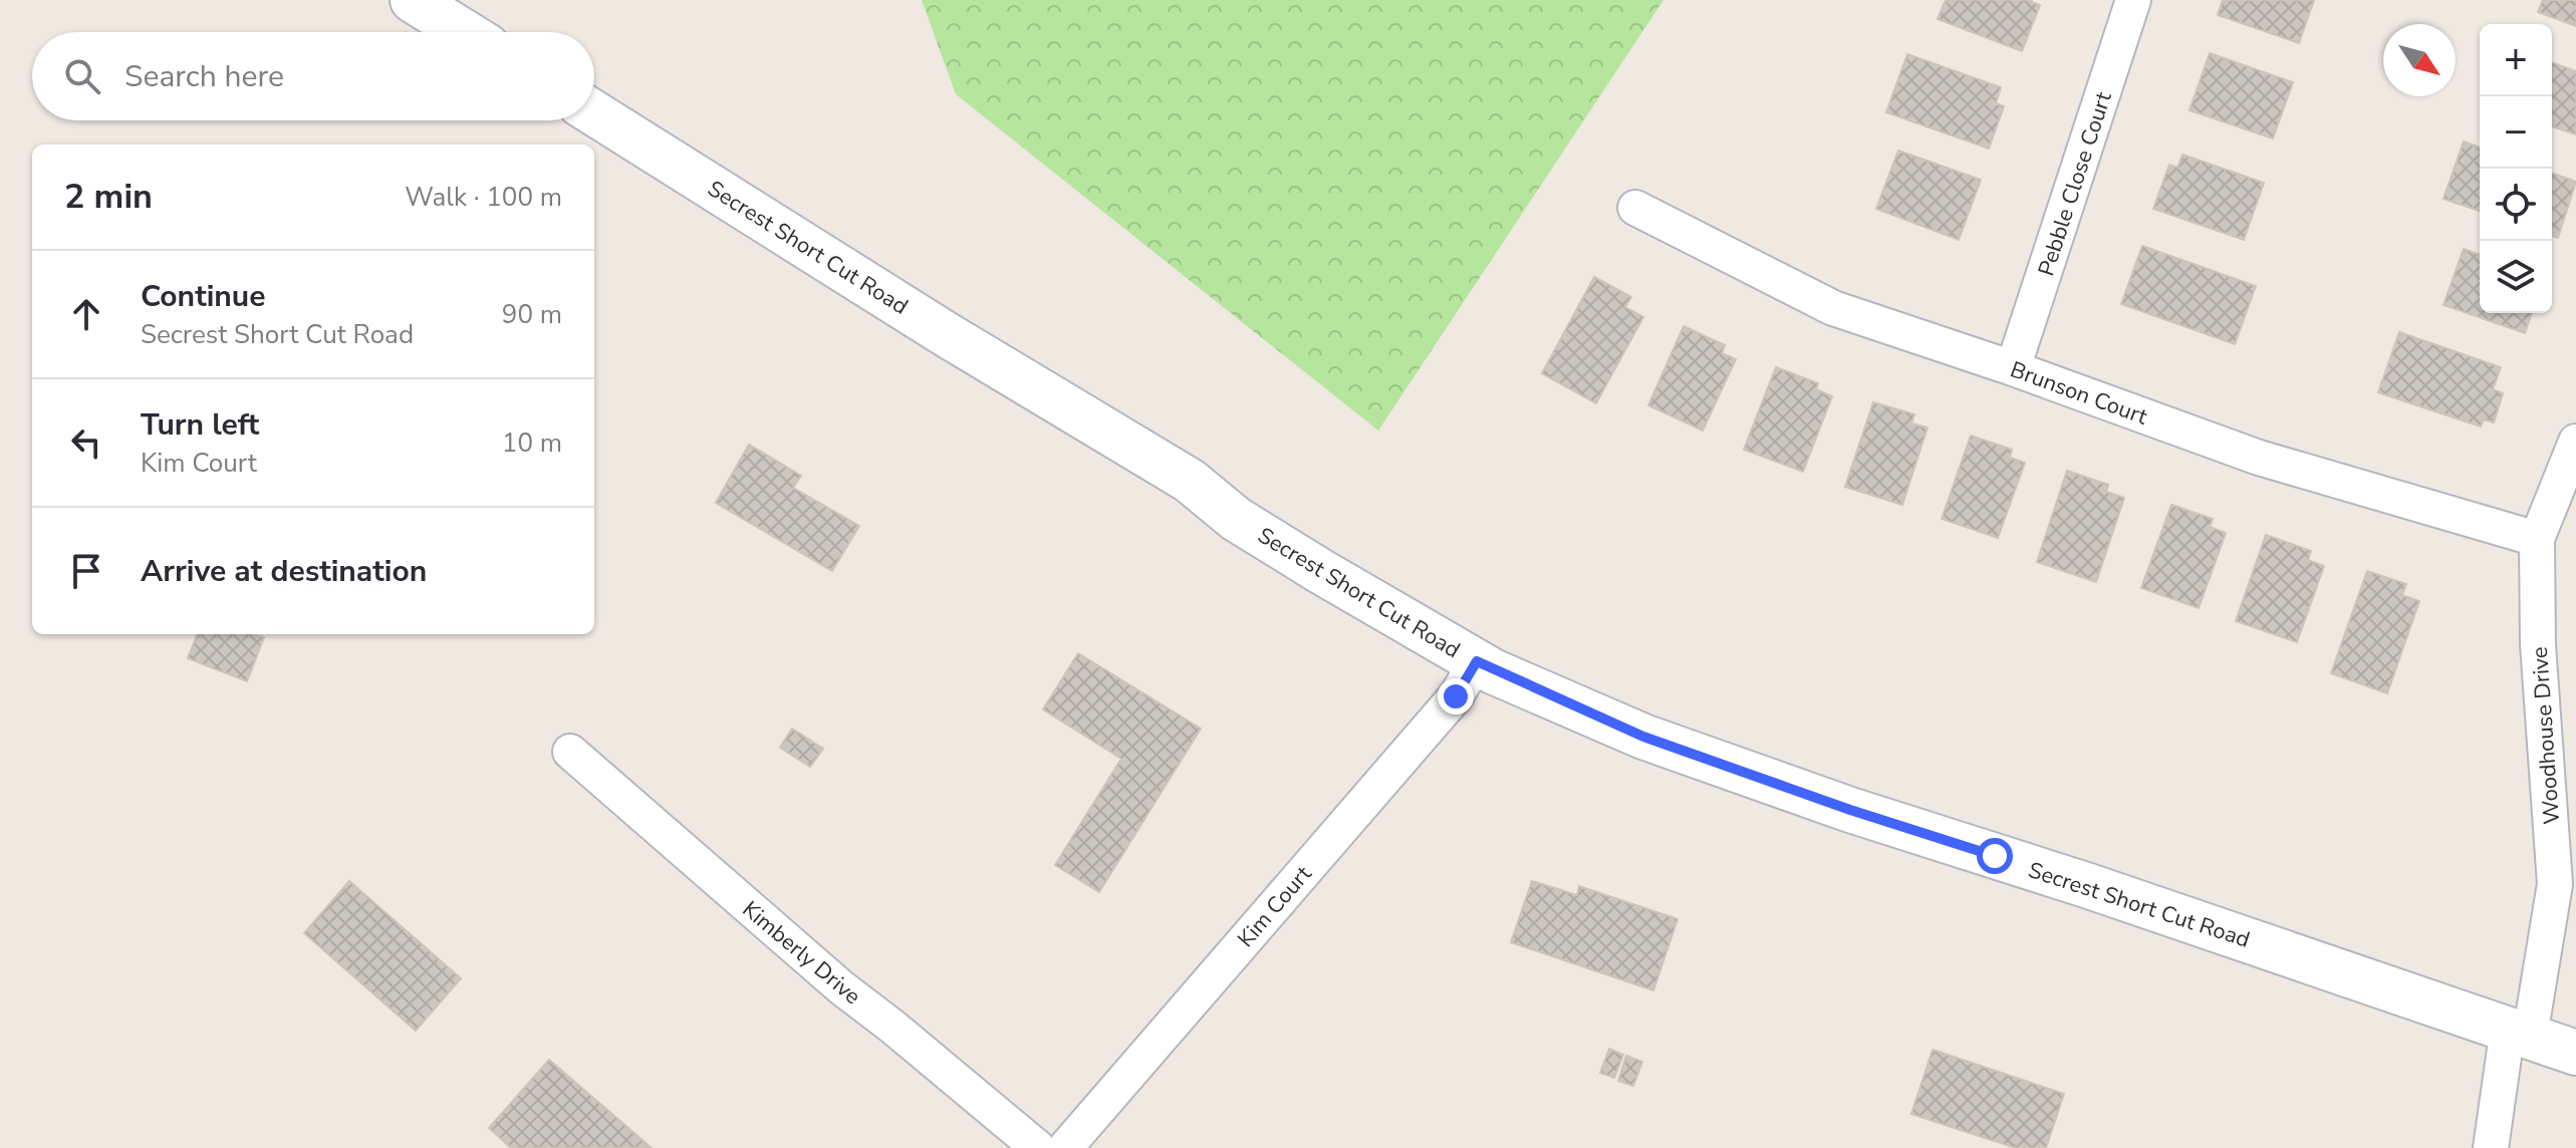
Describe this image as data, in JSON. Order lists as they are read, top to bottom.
{
  "streets": {
    "main road": ["Secrest Short Cut Road"],
    "street": [
      "Pebble Close Court",
      "Brunson Court",
      "Woodhouse Drive",
      "Kim Court",
      "Kimberly Drive"
    ]
  },
  "crossings": [
    ["Pebble Close Court", "Brunson Court"],
    ["Secrest Short Cut Road", "Woodhouse Drive"],
    ["Secrest Short Cut Road", "Kim Court"],
    ["Brunson Court", "Woodhouse Drive"]
  ],
  "north": "bottom right",
  "page": {
    "map_buttons": ["+", "−"],
    "search": "Search here",
    "heading": ["2 min", "Walk · 100 m"],
    "list": [
      ["Continue", "Secrest Short Cut Road", "90 m"],
      ["Turn left", "Kim Court", "10 m"],
      "Arrive at destination"
    ]
  }
}
